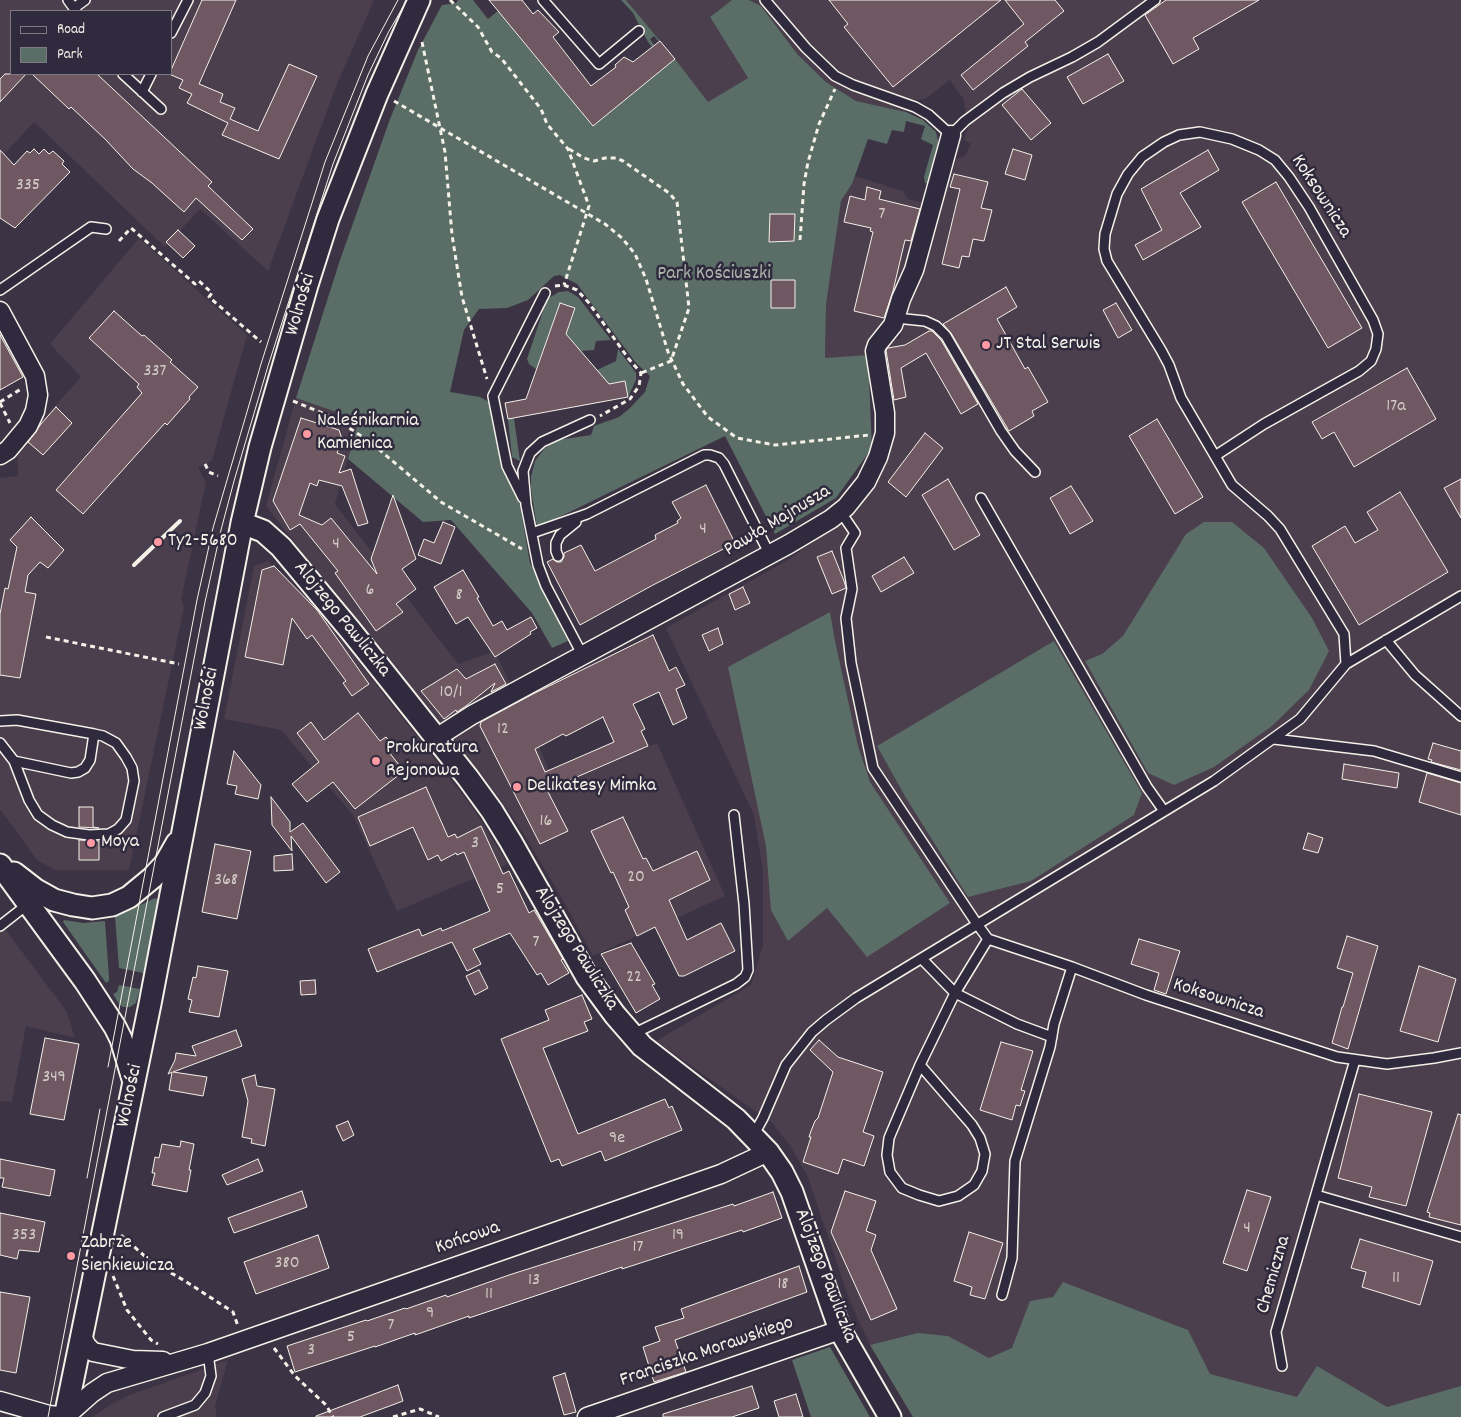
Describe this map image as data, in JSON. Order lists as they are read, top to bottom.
{
  "streets": {
    "street": [
      "Wolności",
      "Pawła Majnusza",
      "Alojzego Pawliczka",
      "Końcowa",
      "Franciszka Morawskiego"
    ],
    "lane": ["Koksownicza", "Chemiczna"]
  },
  "crossings": [
    ["Koksownicza", "Chemiczna"],
    ["Wolności", "Alojzego Pawliczka"],
    ["Wolności", "Końcowa"],
    ["Pawła Majnusza", "Alojzego Pawliczka"],
    ["Alojzego Pawliczka", "Końcowa"],
    ["Alojzego Pawliczka", "Franciszka Morawskiego"]
  ],
  "parks": ["Park Kościuszki"],
  "places": [
    "JT Stal Serwis",
    "Naleśnikarnia Kamienica",
    "Ty2-5680",
    "Prokuratura Rejonowa",
    "Delikatesy Mimka",
    "Moya",
    "Zabrze Sienkiewicza"
  ],
  "house_numbers": [
    "335",
    "7",
    "337",
    "17a",
    "4",
    "4",
    "6",
    "8",
    "10/1",
    "12",
    "16",
    "3",
    "20",
    "368",
    "5",
    "7",
    "22",
    "349",
    "9e",
    "4",
    "353",
    "19",
    "17",
    "380",
    "11",
    "13",
    "18",
    "11",
    "9",
    "7",
    "5",
    "3"
  ],
  "legend": ["Road", "Park"]
}
